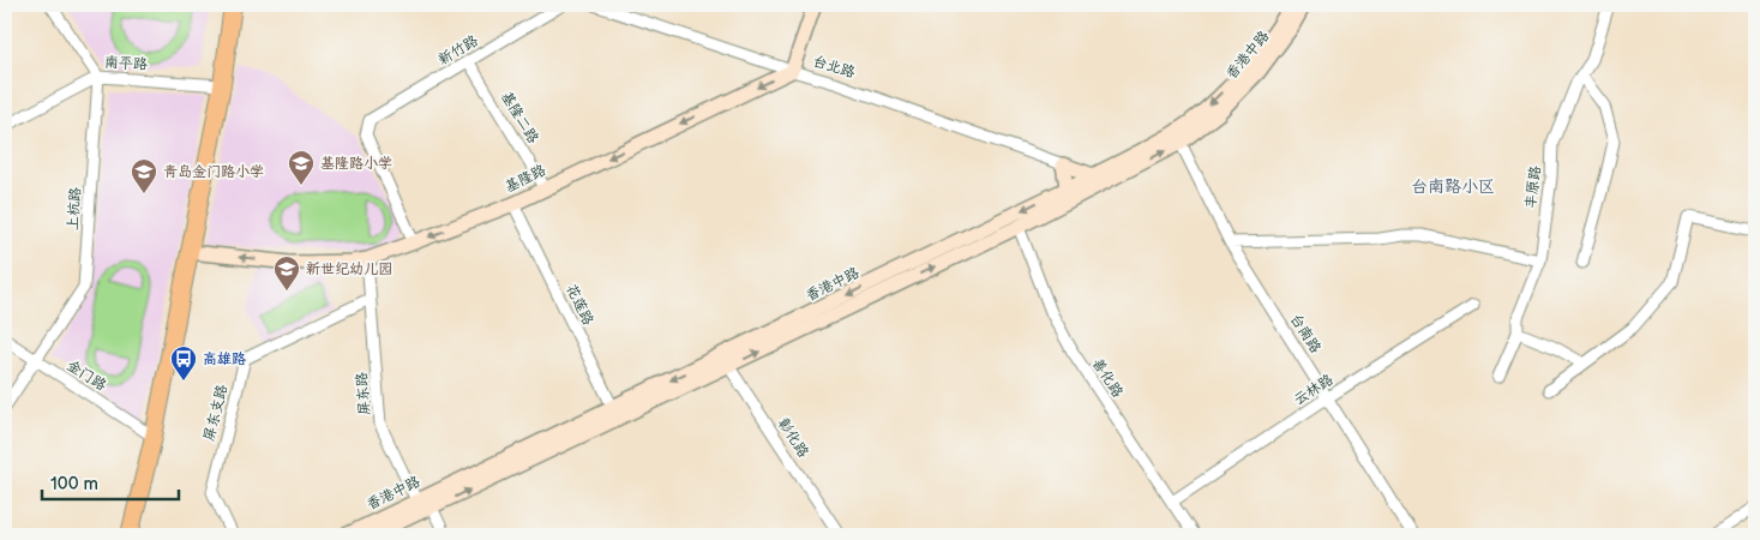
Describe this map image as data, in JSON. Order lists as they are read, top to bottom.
{
  "streets": {
    "main road": ["香港中路", "基隆路"],
    "street": [
      "新竹路",
      "南平路",
      "台北路",
      "基隆二路",
      "丰原路",
      "上杭路",
      "花莲路",
      "台南路",
      "金门路",
      "善化路",
      "云林路",
      "屏东路",
      "屏东支路",
      "彰化路"
    ]
  },
  "crossings": [
    ["新竹路", "基隆二路"],
    ["新竹路", "基隆路"],
    ["香港中路", "花莲路"],
    ["香港中路", "台南路"],
    ["香港中路", "善化路"],
    ["香港中路", "屏东路"],
    ["香港中路", "彰化路"],
    ["南平路", "上杭路"],
    ["台北路", "基隆路"],
    ["基隆二路", "基隆路"],
    ["基隆路", "花莲路"],
    ["基隆路", "屏东路"],
    ["上杭路", "金门路"],
    ["台南路", "云林路"],
    ["善化路", "云林路"],
    ["屏东路", "屏东支路"]
  ],
  "one_way": ["基隆路"],
  "districts": ["台南路小区"],
  "places": {
    "school or university": ["基隆路小学", "青岛金门路小学", "新世纪幼儿园"],
    "bus stop": ["高雄路"]
  },
  "scale_bar": "100 m"
}
